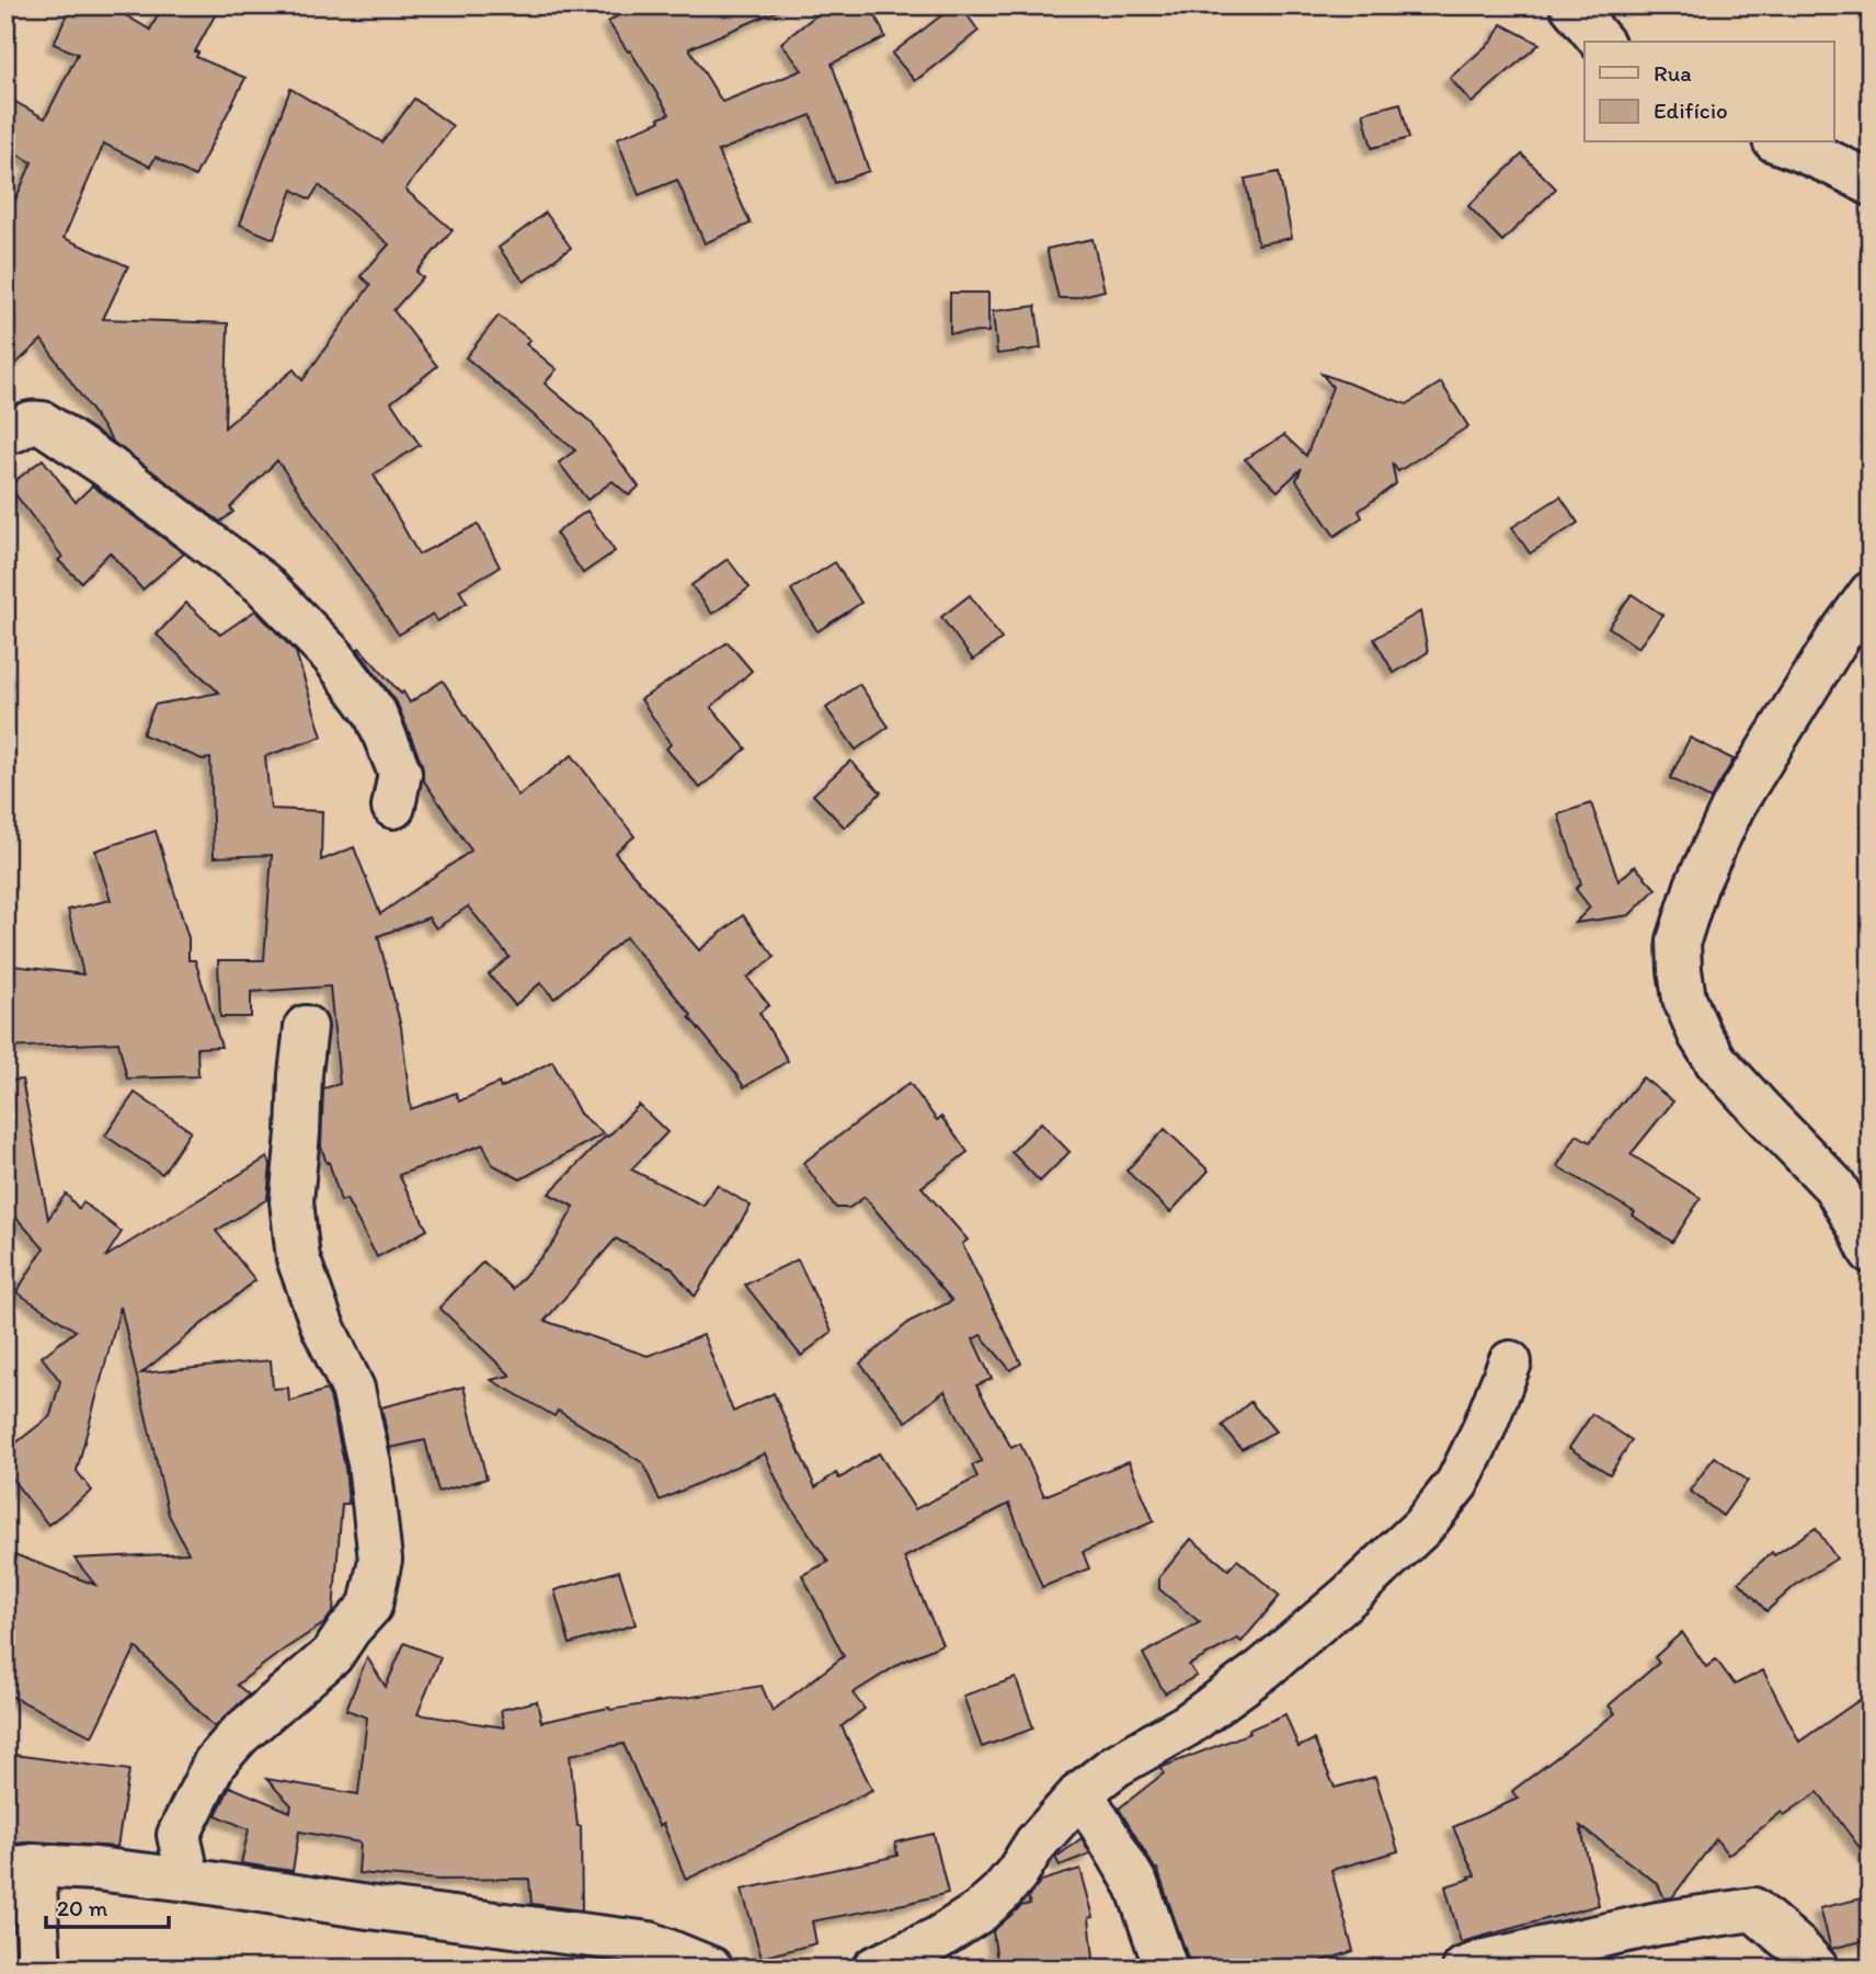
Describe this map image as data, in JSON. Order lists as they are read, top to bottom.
{
  "legend": ["Rua", "Edifício"],
  "scale_bar": "20 m"
}
